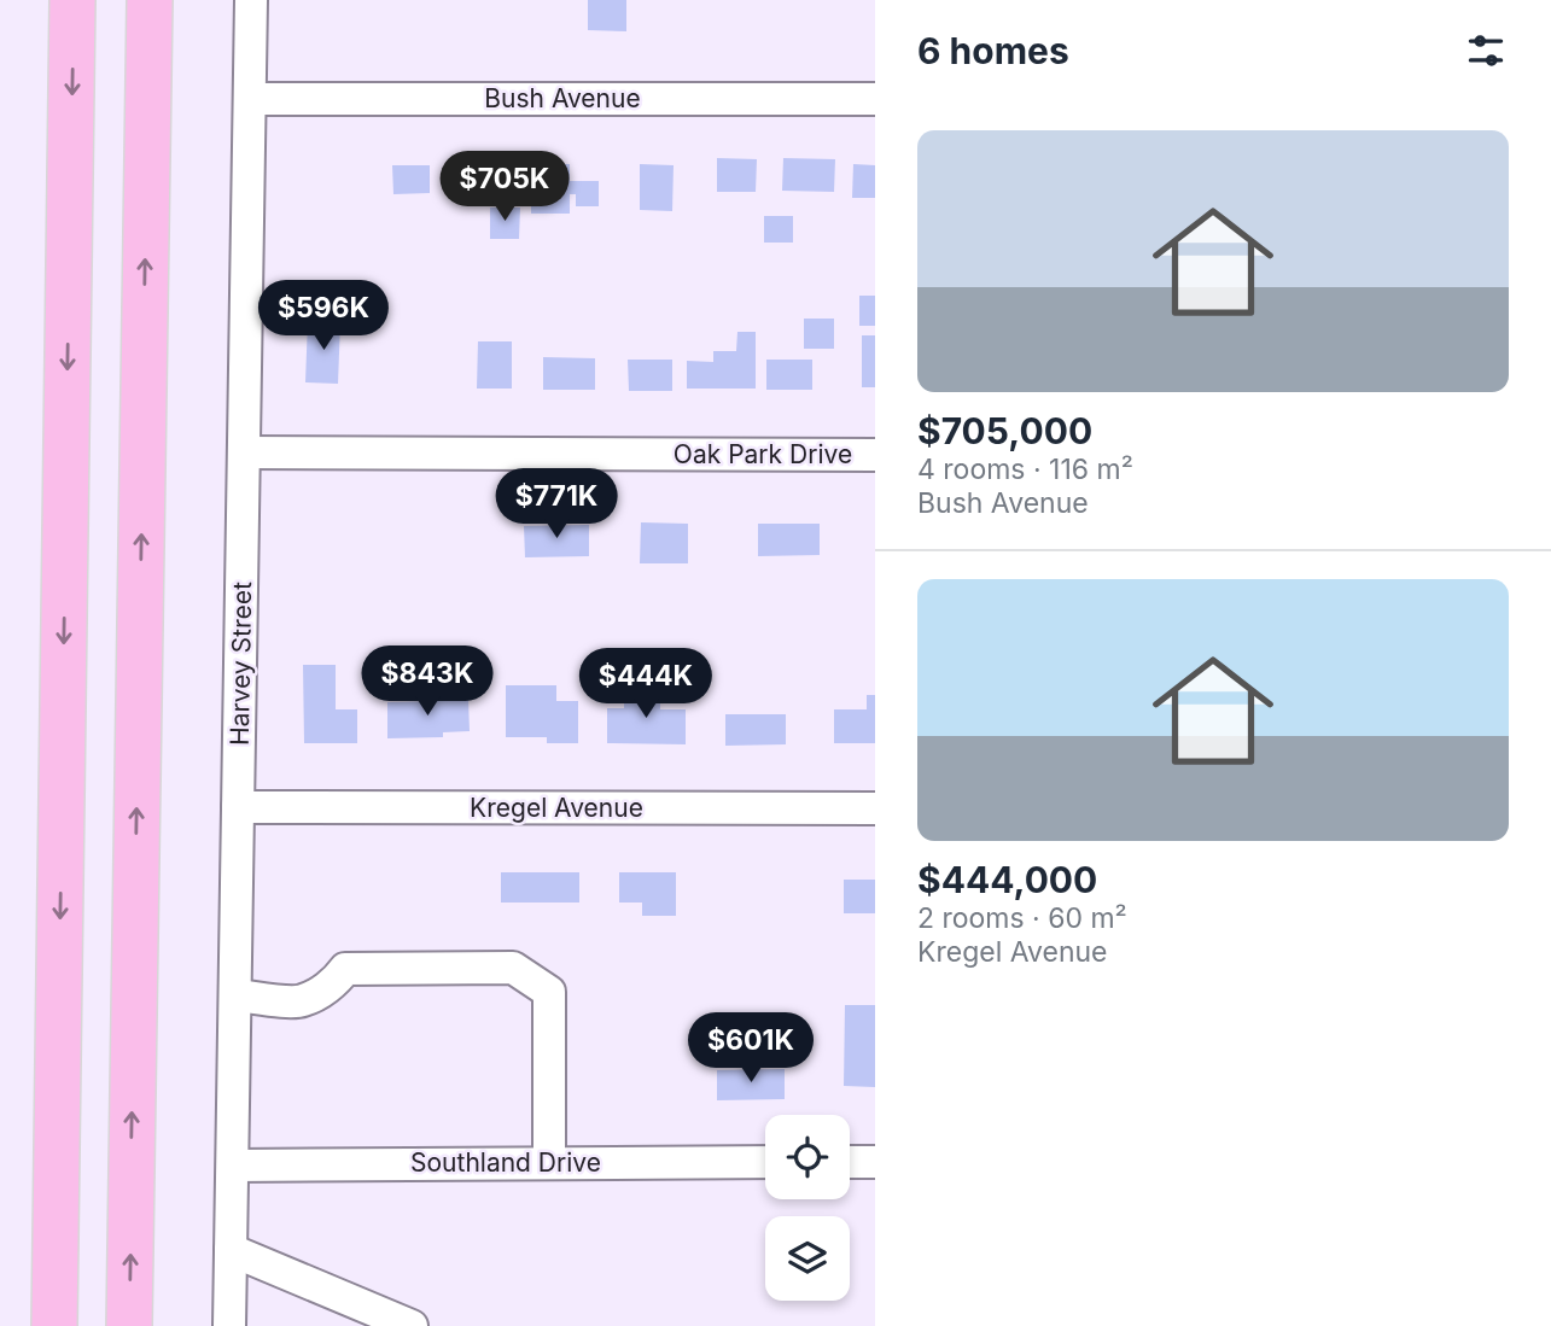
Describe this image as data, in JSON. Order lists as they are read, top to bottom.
{
  "streets": {
    "street": [
      "Bush Avenue",
      "Oak Park Drive",
      "Harvey Street",
      "Kregel Avenue",
      "Southland Drive"
    ]
  },
  "crossings": [
    ["Bush Avenue", "Harvey Street"],
    ["Oak Park Drive", "Harvey Street"],
    ["Harvey Street", "Kregel Avenue"],
    ["Harvey Street", "Southland Drive"]
  ],
  "page": {
    "heading": "6 homes",
    "list": [
      {
        "name": "$705,000",
        "note": "4 rooms · 116 m² · Bush Avenue"
      },
      {
        "name": "$444,000",
        "note": "2 rooms · 60 m² · Kregel Avenue"
      }
    ],
    "price": [
      "$705K",
      "$596K",
      "$771K",
      "$843K",
      "$444K",
      "$601K"
    ]
  }
}
